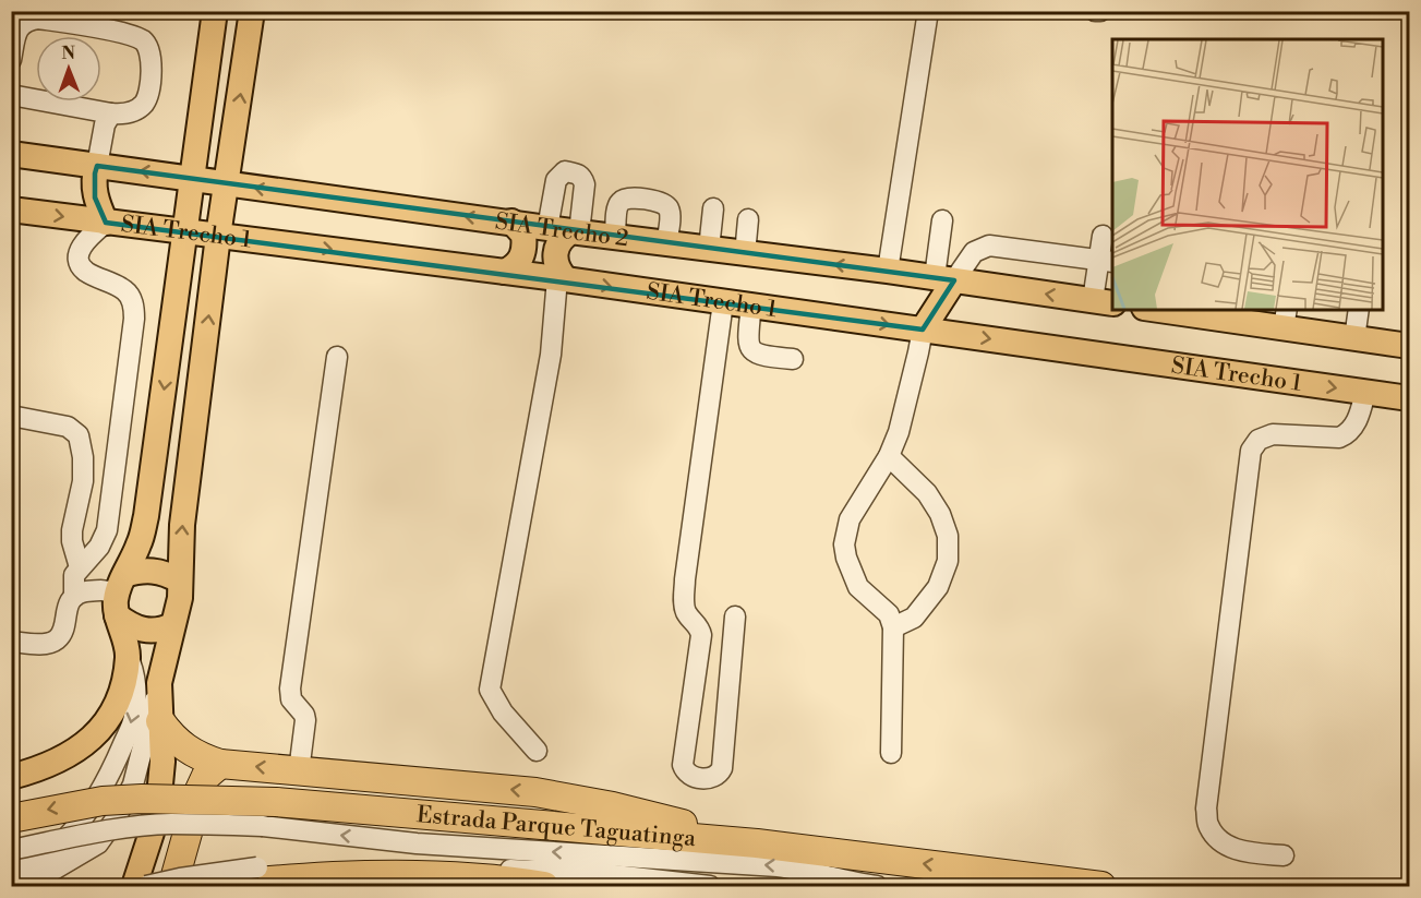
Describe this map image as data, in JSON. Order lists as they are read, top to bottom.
{
  "streets": {
    "highway": ["Estrada Parque Taguatinga"],
    "main road": ["SIA Trecho 2", "SIA Trecho 1"]
  },
  "one_way": ["SIA Trecho 2", "SIA Trecho 1", "Estrada Parque Taguatinga"],
  "north": "top"
}
